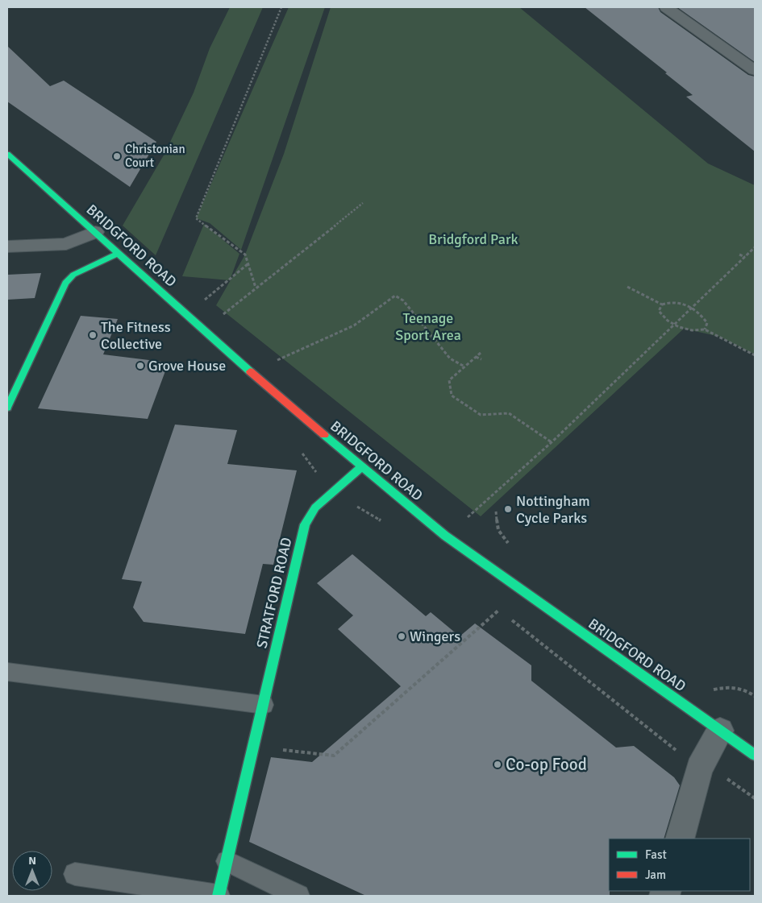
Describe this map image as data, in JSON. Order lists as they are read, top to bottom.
{
  "streets": {
    "street": ["BRIDGFORD ROAD", "STRATFORD ROAD"]
  },
  "crossings": [
    ["BRIDGFORD ROAD", "STRATFORD ROAD"]
  ],
  "parks": ["Bridgford Park", "Teenage Sport Area"],
  "places": [
    "Christonian Court",
    "The Fitness Collective",
    "Grove House",
    "Nottingham Cycle Parks",
    "Wingers",
    "Co-op Food"
  ],
  "legend": ["Fast", "Jam"],
  "north": "top"
}
